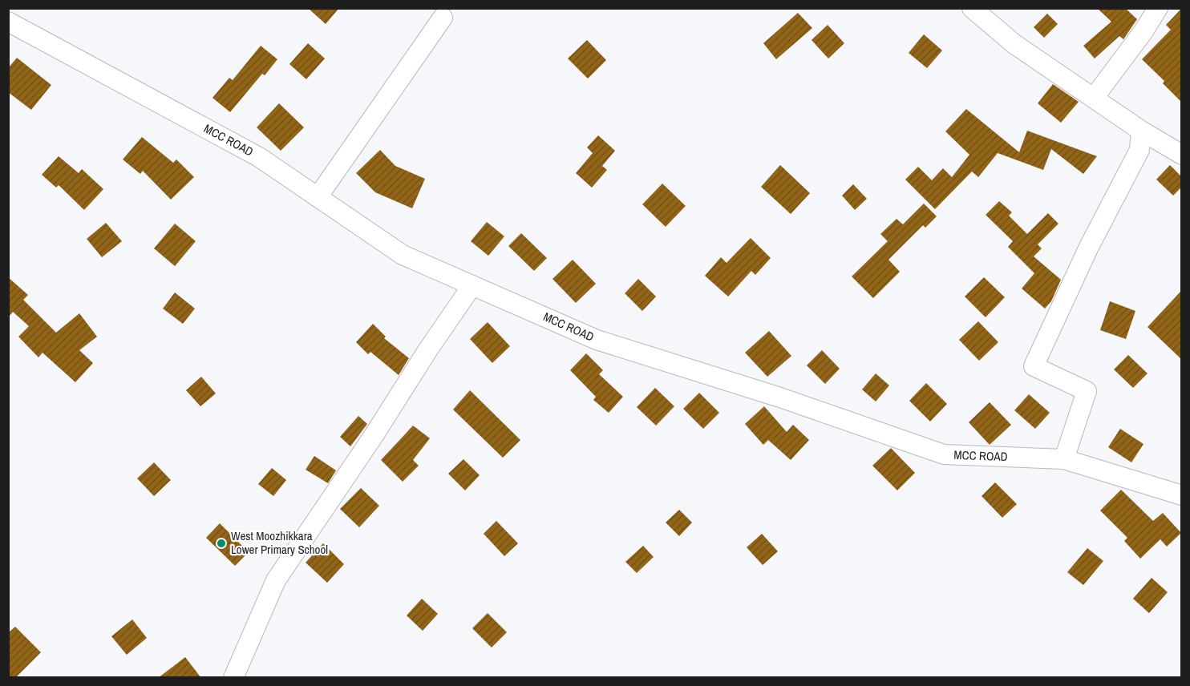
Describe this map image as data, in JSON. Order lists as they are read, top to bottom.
{
  "streets": {
    "street": ["MCC ROAD"]
  },
  "places": ["West Moozhikkara Lower Primary School"]
}
